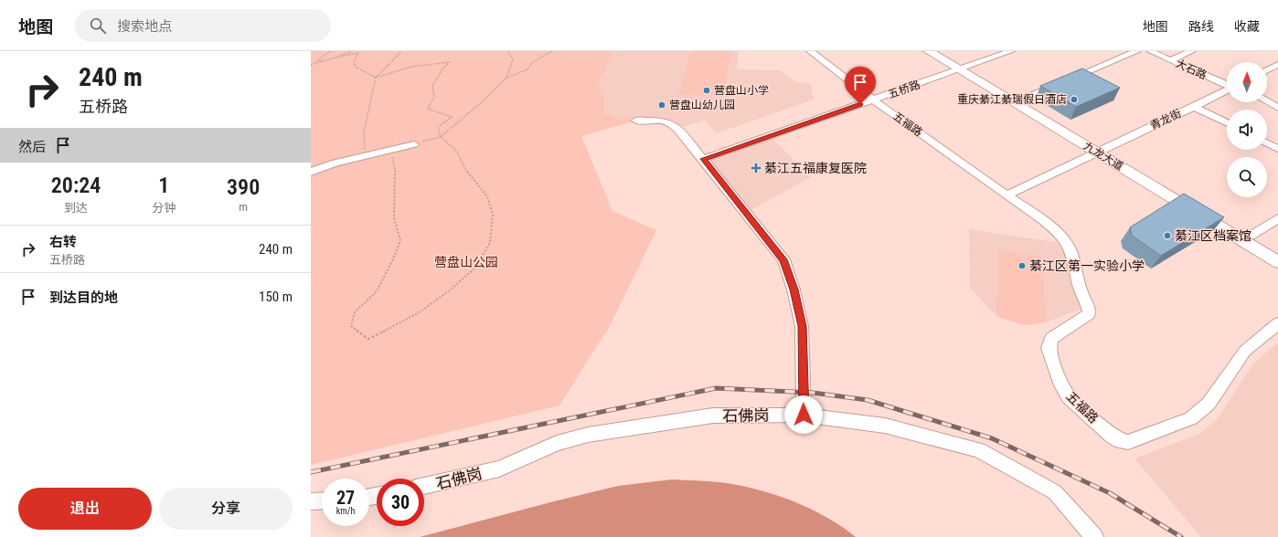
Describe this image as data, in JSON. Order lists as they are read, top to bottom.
{
  "streets": {
    "main road": ["九龙大道"],
    "street": [
      "大石路",
      "五桥路",
      "青龙街",
      "五福路",
      "石佛岗"
    ]
  },
  "crossings": [
    ["五桥路", "五福路"],
    ["五桥路", "九龙大道"],
    ["青龙街", "九龙大道"]
  ],
  "parks": ["营盘山公园"],
  "places": {
    "other": [
      "营盘山小学",
      "重庆綦江綦瑞假日酒店",
      "营盘山幼儿园",
      "綦江区档案馆",
      "綦江区第一实验小学"
    ],
    "health": ["綦江五福康复医院"]
  },
  "north": "top",
  "page": {
    "header": "地图",
    "search": "搜索地点",
    "nav": ["地图", "路线", "收藏"],
    "turn": ["240 m", "五桥路"],
    "then": "然后",
    "eta": [
      "20:24",
      "到达",
      "1",
      "分钟",
      "390",
      "m"
    ],
    "list": [
      {
        "name": "右转",
        "note": "五桥路",
        "value": "240 m"
      },
      {
        "name": "到达目的地",
        "value": "150 m"
      }
    ],
    "speed": "27 km/h",
    "limit": "30",
    "buttons": ["退出", "分享"]
  }
}
